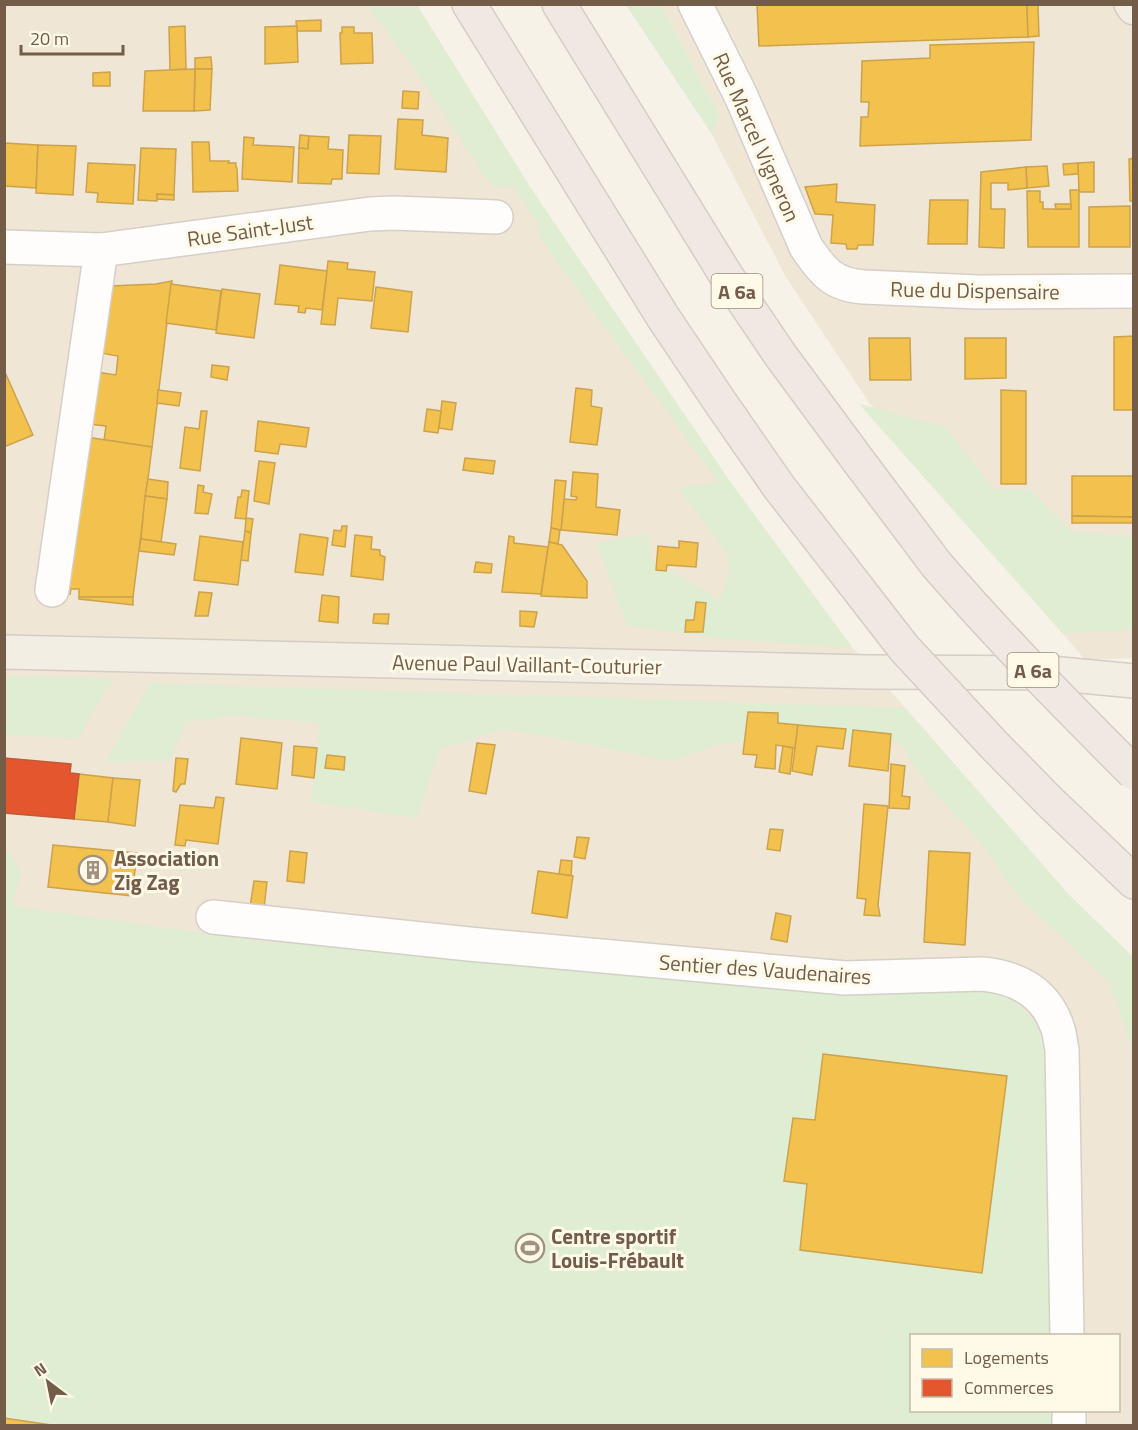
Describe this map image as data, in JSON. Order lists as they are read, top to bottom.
{
  "streets": {
    "highway": ["A 6a"],
    "main road": ["Avenue Paul Vaillant-Couturier"],
    "street": [
      "Rue Marcel Vigneron",
      "Rue Saint-Just",
      "Rue du Dispensaire",
      "Sentier des Vaudenaires"
    ]
  },
  "crossings": [
    ["Rue Marcel Vigneron", "Rue du Dispensaire"]
  ],
  "places": {
    "building": ["Association Zig Zag"],
    "sports": ["Centre sportif Louis-Frébault"]
  },
  "legend": ["Logements", "Commerces"],
  "scale_bar": "20 m",
  "north": "top left"
}
